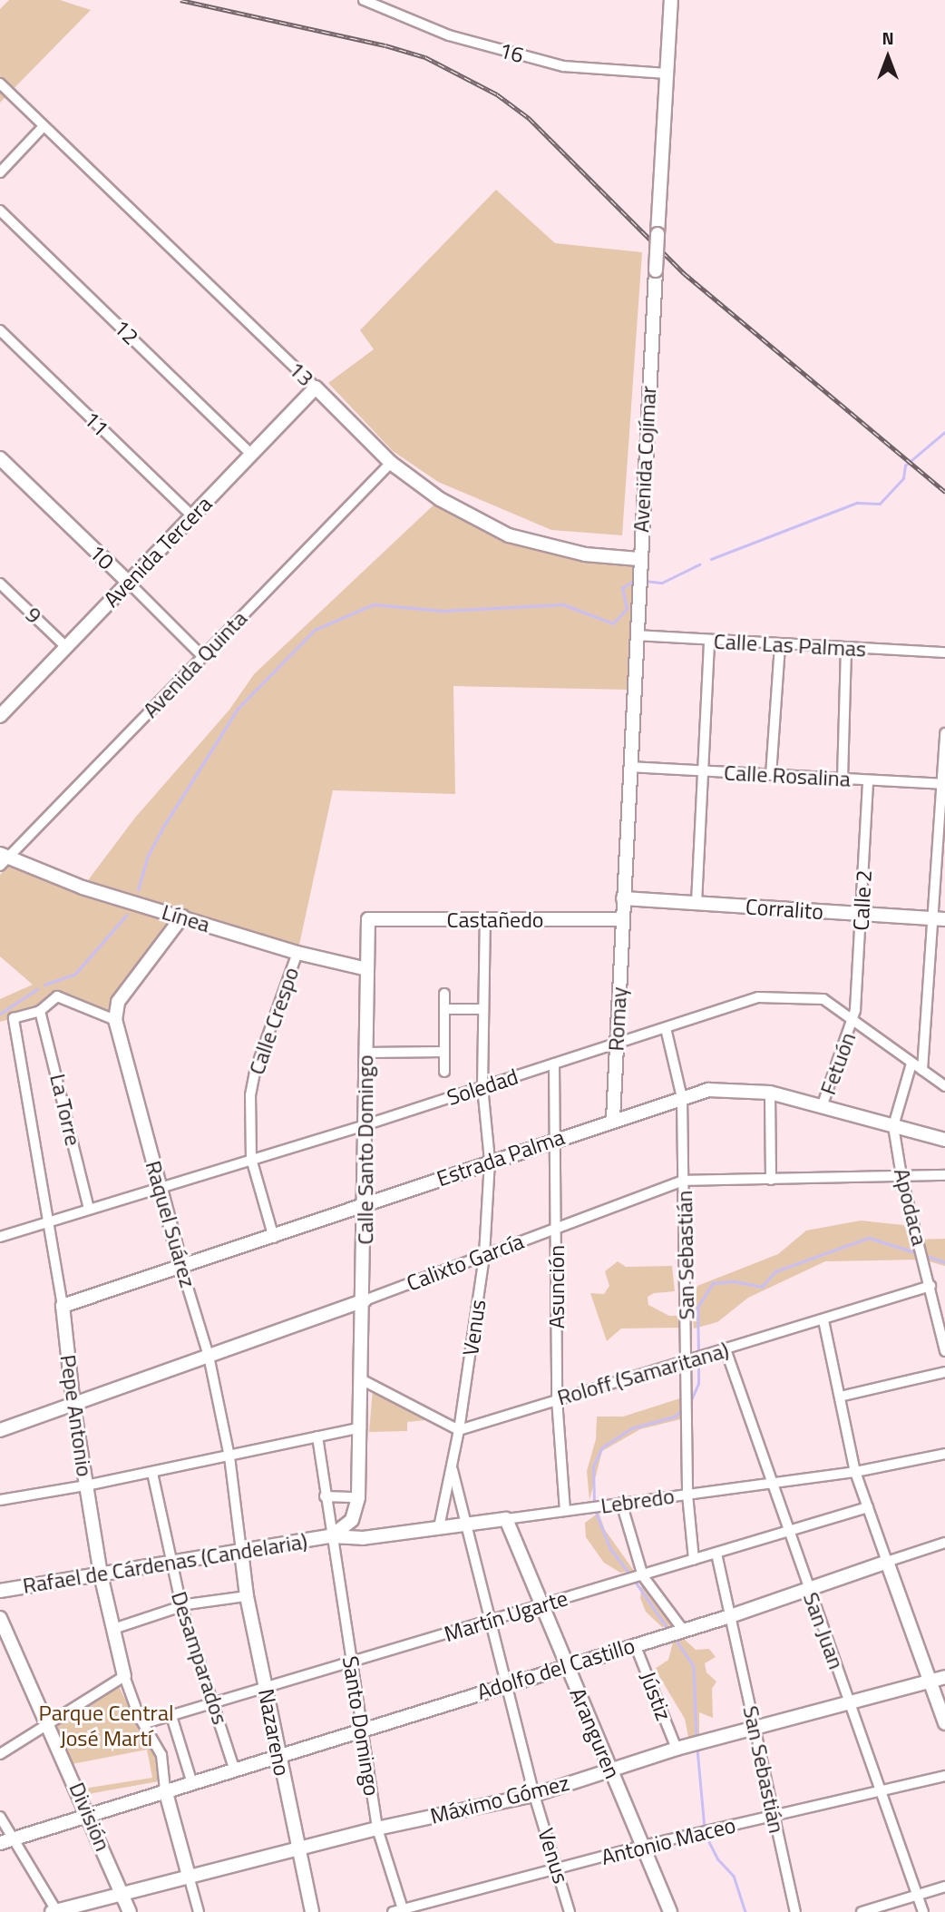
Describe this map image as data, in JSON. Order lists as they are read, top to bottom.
{
  "streets": {
    "street": [
      "16",
      "12",
      "13",
      "11",
      "Avenida Cojímar",
      "Avenida Tercera",
      "10",
      "9",
      "Calle Las Palmas",
      "Avenida Quinta",
      "Calle Rosalina",
      "Calle 2",
      "Corralito",
      "Línea",
      "Castañedo",
      "Romay",
      "Calle Crespo",
      "Fetuón",
      "Soledad",
      "La Torre",
      "Calle Santo Domingo",
      "Estrada Palma",
      "Apodaca",
      "Raquel Suárez",
      "San Sebastián",
      "Calixto García",
      "Asunción",
      "Venus",
      "Roloff (Samaritana)",
      "Pepe Antonio",
      "Lebredo",
      "Rafael de Cárdenas (Candelaria)",
      "Martín Ugarte",
      "San Juan",
      "Desamparados",
      "Adolfo del Castillo",
      "Jústiz",
      "Santo Domingo",
      "Nazareno",
      "Aranguren",
      "Máximo Gómez",
      "División",
      "Antonio Maceo"
    ]
  },
  "crossings": [
    ["16", "Avenida Cojímar"],
    ["12", "Avenida Tercera"],
    ["13", "Avenida Cojímar"],
    ["13", "Avenida Tercera"],
    ["13", "Avenida Quinta"],
    ["11", "Avenida Tercera"],
    ["Avenida Cojímar", "Calle Las Palmas"],
    ["Avenida Cojímar", "Calle Rosalina"],
    ["Avenida Cojímar", "Corralito"],
    ["Avenida Cojímar", "Castañedo"],
    ["Avenida Cojímar", "Romay"],
    ["Avenida Tercera", "10"],
    ["Avenida Tercera", "9"],
    ["10", "Avenida Quinta"],
    ["Avenida Quinta", "Línea"],
    ["Calle Rosalina", "Calle 2"],
    ["Calle 2", "Corralito"],
    ["Calle 2", "Fetuón"],
    ["Calle 2", "Soledad"],
    ["Línea", "Calle Crespo"],
    ["Línea", "Calle Santo Domingo"],
    ["Castañedo", "Romay"],
    ["Castañedo", "Calle Santo Domingo"],
    ["Castañedo", "Venus"],
    ["Romay", "Soledad"],
    ["Romay", "Estrada Palma"],
    ["Calle Crespo", "Soledad"],
    ["Calle Crespo", "Estrada Palma"],
    ["Fetuón", "Soledad"],
    ["Fetuón", "Estrada Palma"],
    ["Soledad", "La Torre"],
    ["Soledad", "Calle Santo Domingo"],
    ["Soledad", "Apodaca"],
    ["Soledad", "Raquel Suárez"],
    ["Soledad", "San Sebastián"],
    ["Soledad", "Asunción"],
    ["Soledad", "Venus"],
    ["Soledad", "Pepe Antonio"],
    ["La Torre", "Pepe Antonio"],
    ["Calle Santo Domingo", "Estrada Palma"],
    ["Calle Santo Domingo", "Calixto García"],
    ["Estrada Palma", "Apodaca"],
    ["Estrada Palma", "Raquel Suárez"],
    ["Estrada Palma", "San Sebastián"],
    ["Estrada Palma", "Asunción"],
    ["Estrada Palma", "Venus"],
    ["Estrada Palma", "Pepe Antonio"],
    ["Apodaca", "Calixto García"],
    ["Apodaca", "Roloff (Samaritana)"],
    ["Raquel Suárez", "Calixto García"],
    ["Raquel Suárez", "Pepe Antonio"],
    ["Raquel Suárez", "Rafael de Cárdenas (Candelaria)"],
    ["Raquel Suárez", "Nazareno"],
    ["San Sebastián", "Calixto García"],
    ["San Sebastián", "Roloff (Samaritana)"],
    ["San Sebastián", "Lebredo"],
    ["San Sebastián", "Martín Ugarte"],
    ["San Sebastián", "Adolfo del Castillo"],
    ["San Sebastián", "Máximo Gómez"],
    ["San Sebastián", "Antonio Maceo"],
    ["Calixto García", "Asunción"],
    ["Calixto García", "Venus"],
    ["Calixto García", "Pepe Antonio"],
    ["Asunción", "Roloff (Samaritana)"],
    ["Asunción", "Lebredo"],
    ["Venus", "Roloff (Samaritana)"],
    ["Venus", "Lebredo"],
    ["Venus", "Martín Ugarte"],
    ["Venus", "Adolfo del Castillo"],
    ["Venus", "Máximo Gómez"],
    ["Venus", "Antonio Maceo"],
    ["Roloff (Samaritana)", "San Juan"],
    ["Pepe Antonio", "Rafael de Cárdenas (Candelaria)"],
    ["Pepe Antonio", "Martín Ugarte"],
    ["Pepe Antonio", "Adolfo del Castillo"],
    ["Pepe Antonio", "Máximo Gómez"],
    ["Lebredo", "Rafael de Cárdenas (Candelaria)"],
    ["Lebredo", "San Juan"],
    ["Lebredo", "Santo Domingo"],
    ["Lebredo", "Aranguren"],
    ["Rafael de Cárdenas (Candelaria)", "Desamparados"],
    ["Rafael de Cárdenas (Candelaria)", "Santo Domingo"],
    ["Rafael de Cárdenas (Candelaria)", "Nazareno"],
    ["Martín Ugarte", "San Juan"],
    ["Martín Ugarte", "Desamparados"],
    ["Martín Ugarte", "Santo Domingo"],
    ["Martín Ugarte", "Nazareno"],
    ["Martín Ugarte", "Aranguren"],
    ["San Juan", "Adolfo del Castillo"],
    ["San Juan", "Máximo Gómez"],
    ["San Juan", "Antonio Maceo"],
    ["Desamparados", "Adolfo del Castillo"],
    ["Adolfo del Castillo", "Jústiz"],
    ["Adolfo del Castillo", "Santo Domingo"],
    ["Adolfo del Castillo", "Nazareno"],
    ["Adolfo del Castillo", "Aranguren"],
    ["Adolfo del Castillo", "División"],
    ["Jústiz", "Máximo Gómez"],
    ["Santo Domingo", "Máximo Gómez"],
    ["Santo Domingo", "Antonio Maceo"],
    ["Nazareno", "Máximo Gómez"],
    ["Aranguren", "Máximo Gómez"],
    ["Aranguren", "Antonio Maceo"],
    ["Máximo Gómez", "División"]
  ],
  "parks": ["Parque Central José Martí"],
  "north": "top"
}
